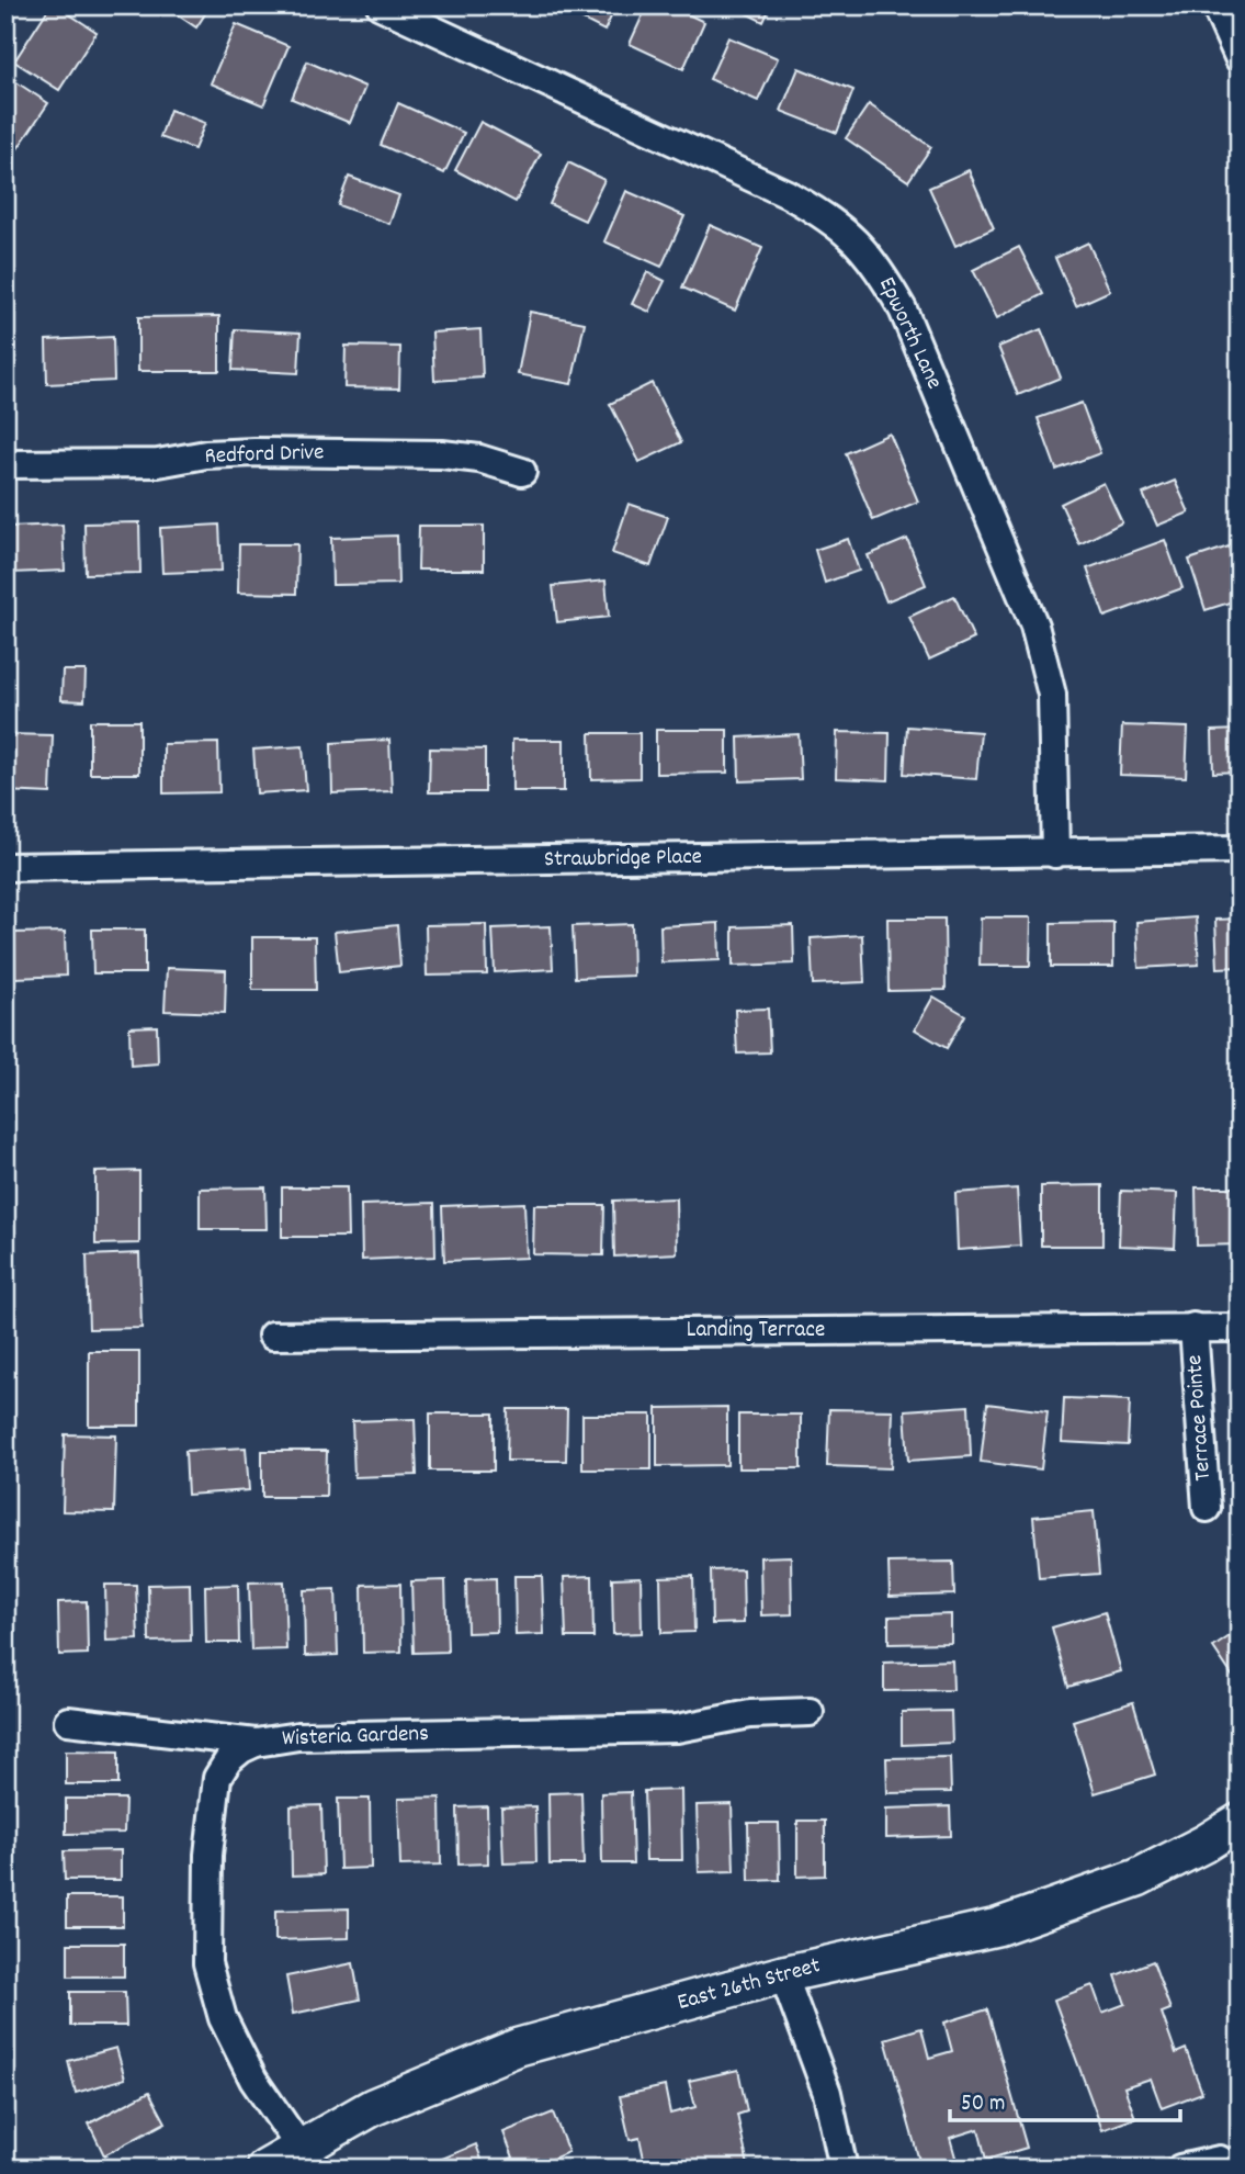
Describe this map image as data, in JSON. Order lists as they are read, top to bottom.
{
  "streets": {
    "street": [
      "Epworth Lane",
      "Redford Drive",
      "Strawbridge Place",
      "Landing Terrace",
      "Terrace Pointe",
      "Wisteria Gardens",
      "East 26th Street"
    ]
  },
  "crossings": [
    ["Epworth Lane", "Strawbridge Place"],
    ["Landing Terrace", "Terrace Pointe"],
    ["Wisteria Gardens", "East 26th Street"]
  ],
  "scale_bar": "50 m"
}
